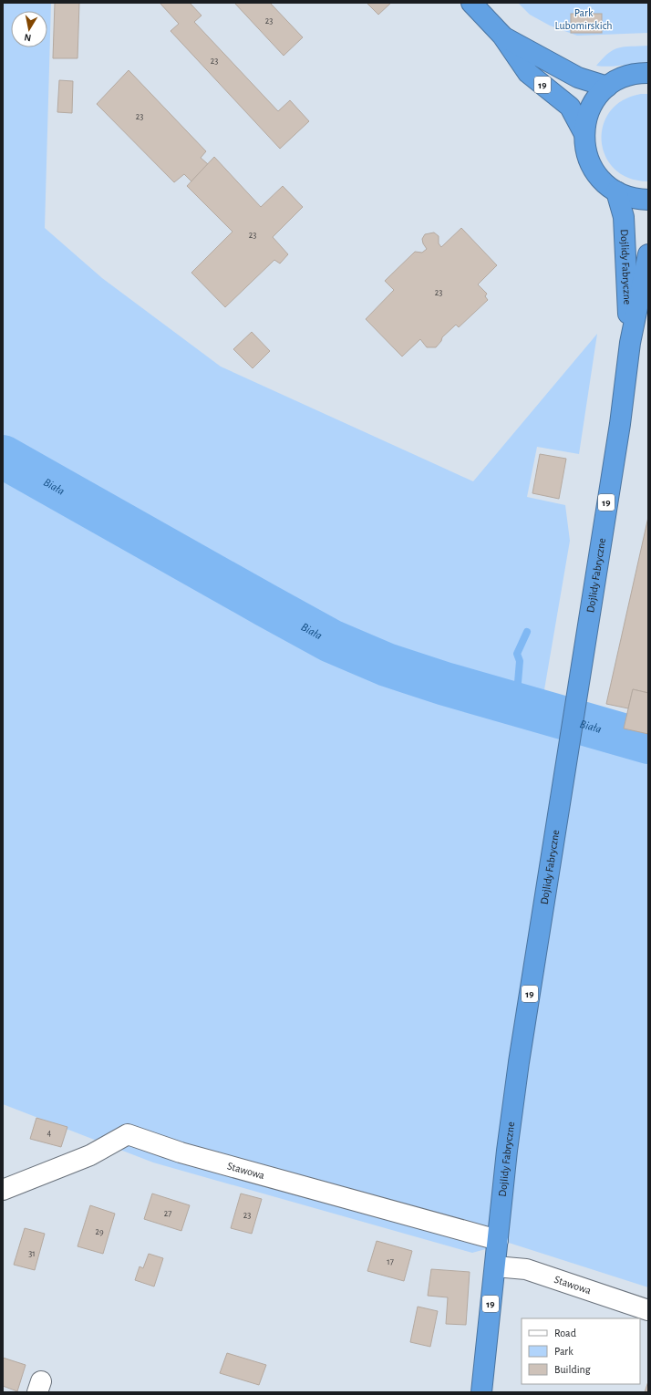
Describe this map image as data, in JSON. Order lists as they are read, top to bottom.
{
  "streets": {
    "highway": ["19", "Dojlidy Fabryczne"],
    "street": ["Stawowa"]
  },
  "crossings": [
    ["19", "Dojlidy Fabryczne"],
    ["Dojlidy Fabryczne", "Stawowa"]
  ],
  "water": ["Biała"],
  "parks": ["Park Lubomirskich"],
  "house_numbers": [
    "23",
    "23",
    "23",
    "23",
    "23",
    "4",
    "27",
    "23",
    "29",
    "31",
    "17"
  ],
  "legend": ["Road", "Park", "Building"],
  "north": "bottom"
}
